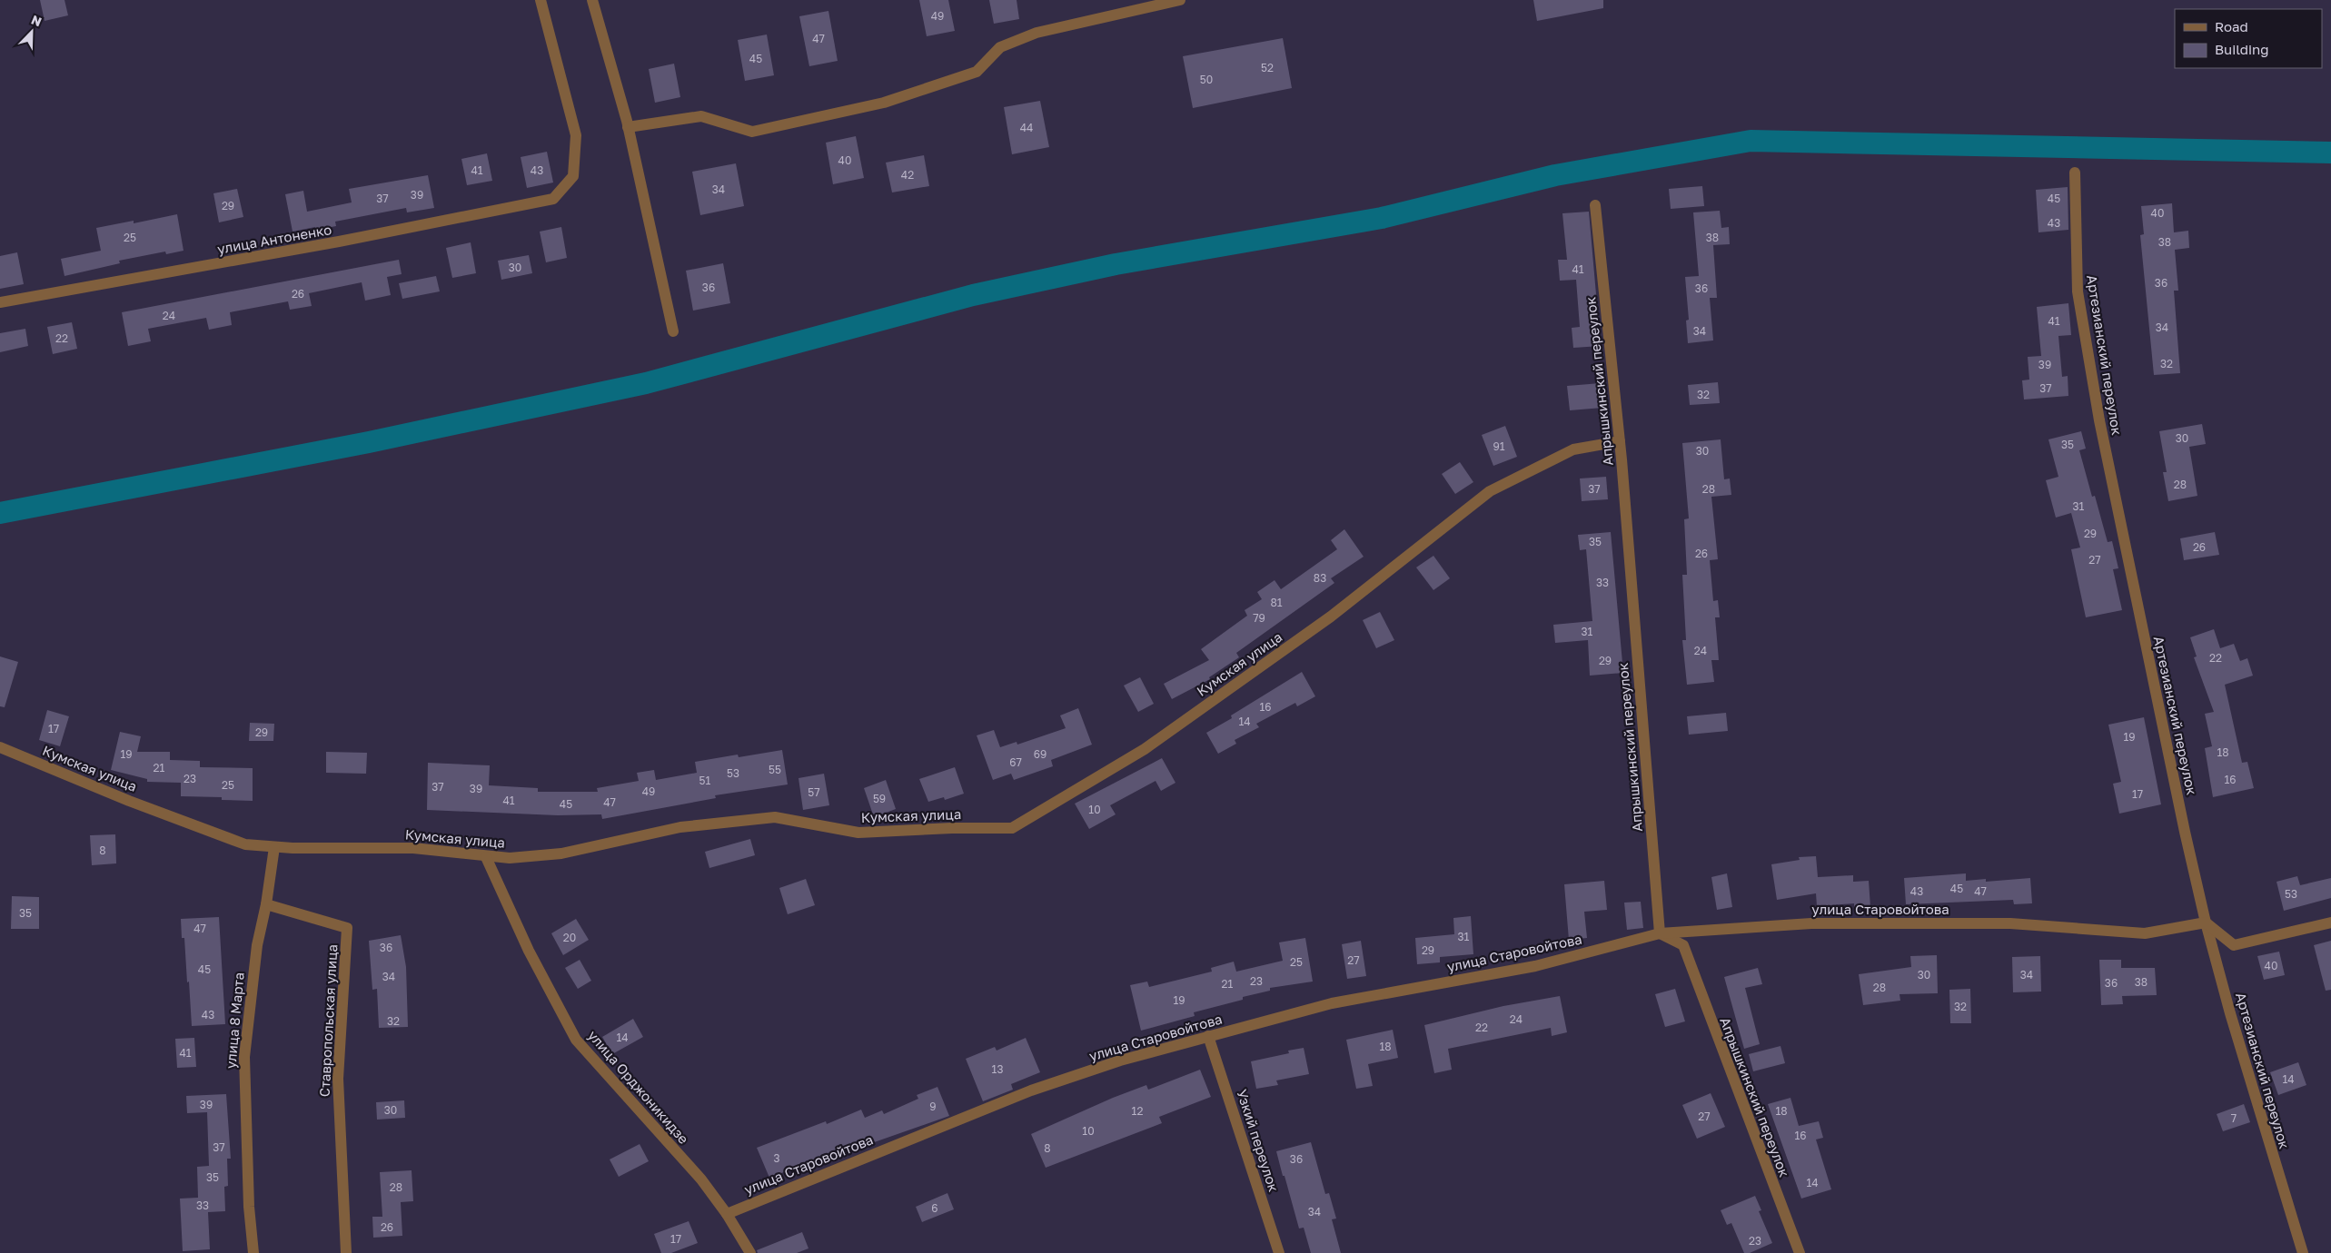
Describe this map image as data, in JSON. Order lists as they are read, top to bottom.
{
  "streets": {
    "street": [
      "улица Антоненко",
      "Артезианский переулок",
      "Апрышкинский переулок",
      "Кумская улица",
      "улица Старовойтова",
      "улица 8 Марта",
      "Ставропольская улица",
      "улица Орджоникидзе",
      "Узкий переулок"
    ]
  },
  "crossings": [
    ["Артезианский переулок", "улица Старовойтова"],
    ["Апрышкинский переулок", "Кумская улица"],
    ["Апрышкинский переулок", "улица Старовойтова"],
    ["Кумская улица", "улица 8 Марта"],
    ["Кумская улица", "улица Орджоникидзе"],
    ["улица Старовойтова", "улица Орджоникидзе"],
    ["улица Старовойтова", "Узкий переулок"],
    ["улица 8 Марта", "Ставропольская улица"]
  ],
  "house_numbers": [
    "49",
    "47",
    "45",
    "52",
    "50",
    "44",
    "40",
    "41",
    "43",
    "42",
    "34",
    "39",
    "37",
    "45",
    "29",
    "40",
    "43",
    "25",
    "38",
    "38",
    "30",
    "41",
    "36",
    "36",
    "36",
    "26",
    "24",
    "41",
    "34",
    "34",
    "22",
    "32",
    "39",
    "37",
    "32",
    "30",
    "35",
    "91",
    "30",
    "28",
    "37",
    "28",
    "31",
    "29",
    "35",
    "26",
    "26",
    "27",
    "83",
    "33",
    "81",
    "79",
    "31",
    "24",
    "22",
    "29",
    "16",
    "14",
    "17",
    "29",
    "19",
    "18",
    "19",
    "69",
    "67",
    "21",
    "55",
    "53",
    "23",
    "16",
    "51",
    "25",
    "37",
    "39",
    "49",
    "57",
    "17",
    "59",
    "41",
    "47",
    "45",
    "10",
    "8",
    "45",
    "43",
    "47",
    "53",
    "35",
    "47",
    "31",
    "20",
    "36",
    "29",
    "27",
    "25",
    "40",
    "45",
    "30",
    "34",
    "34",
    "23",
    "38",
    "36",
    "21",
    "28",
    "19",
    "32",
    "43",
    "24",
    "32",
    "22",
    "14",
    "18",
    "41",
    "13",
    "14",
    "39",
    "9",
    "30",
    "12",
    "18",
    "27",
    "7",
    "10",
    "16",
    "37",
    "8",
    "3",
    "36",
    "35",
    "14",
    "28",
    "33",
    "6",
    "34",
    "26",
    "17",
    "23"
  ],
  "legend": ["Road", "Building"],
  "north": "top right"
}
